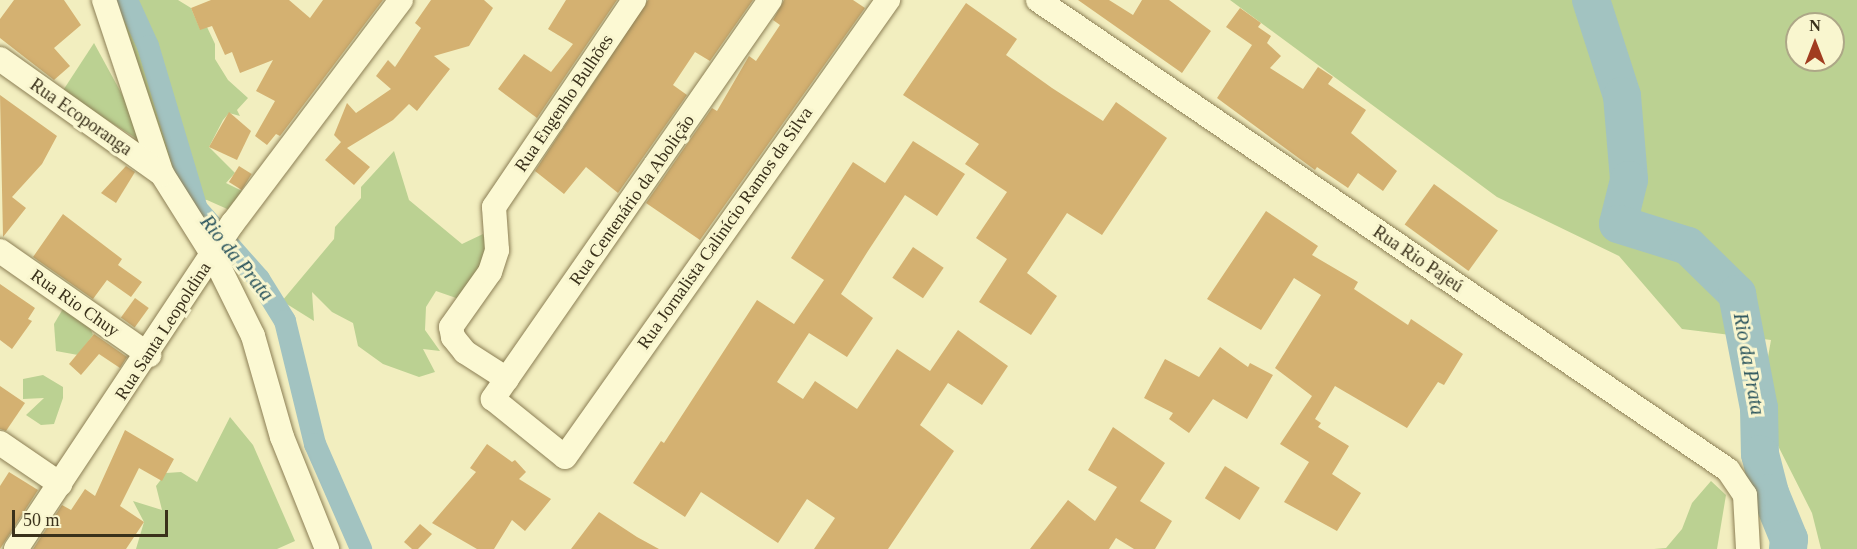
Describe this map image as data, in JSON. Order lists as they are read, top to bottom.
{
  "streets": {
    "street": [
      "Rua Engenho Bulhões",
      "Rua Ecoporanga",
      "Rua Centenário da Abolição",
      "Rua Jornalista Calinício Ramos da Silva",
      "Rua Rio Pajeú",
      "Rua Rio Chuy",
      "Rua Santa Leopoldina"
    ]
  },
  "crossings": [
    ["Rua Engenho Bulhões", "Rua Centenário da Abolição"],
    ["Rua Engenho Bulhões", "Rua Jornalista Calinício Ramos da Silva"],
    ["Rua Centenário da Abolição", "Rua Jornalista Calinício Ramos da Silva"],
    ["Rua Rio Chuy", "Rua Santa Leopoldina"]
  ],
  "water": ["Rio da Prata"],
  "scale_bar": "50 m",
  "north": "top"
}
